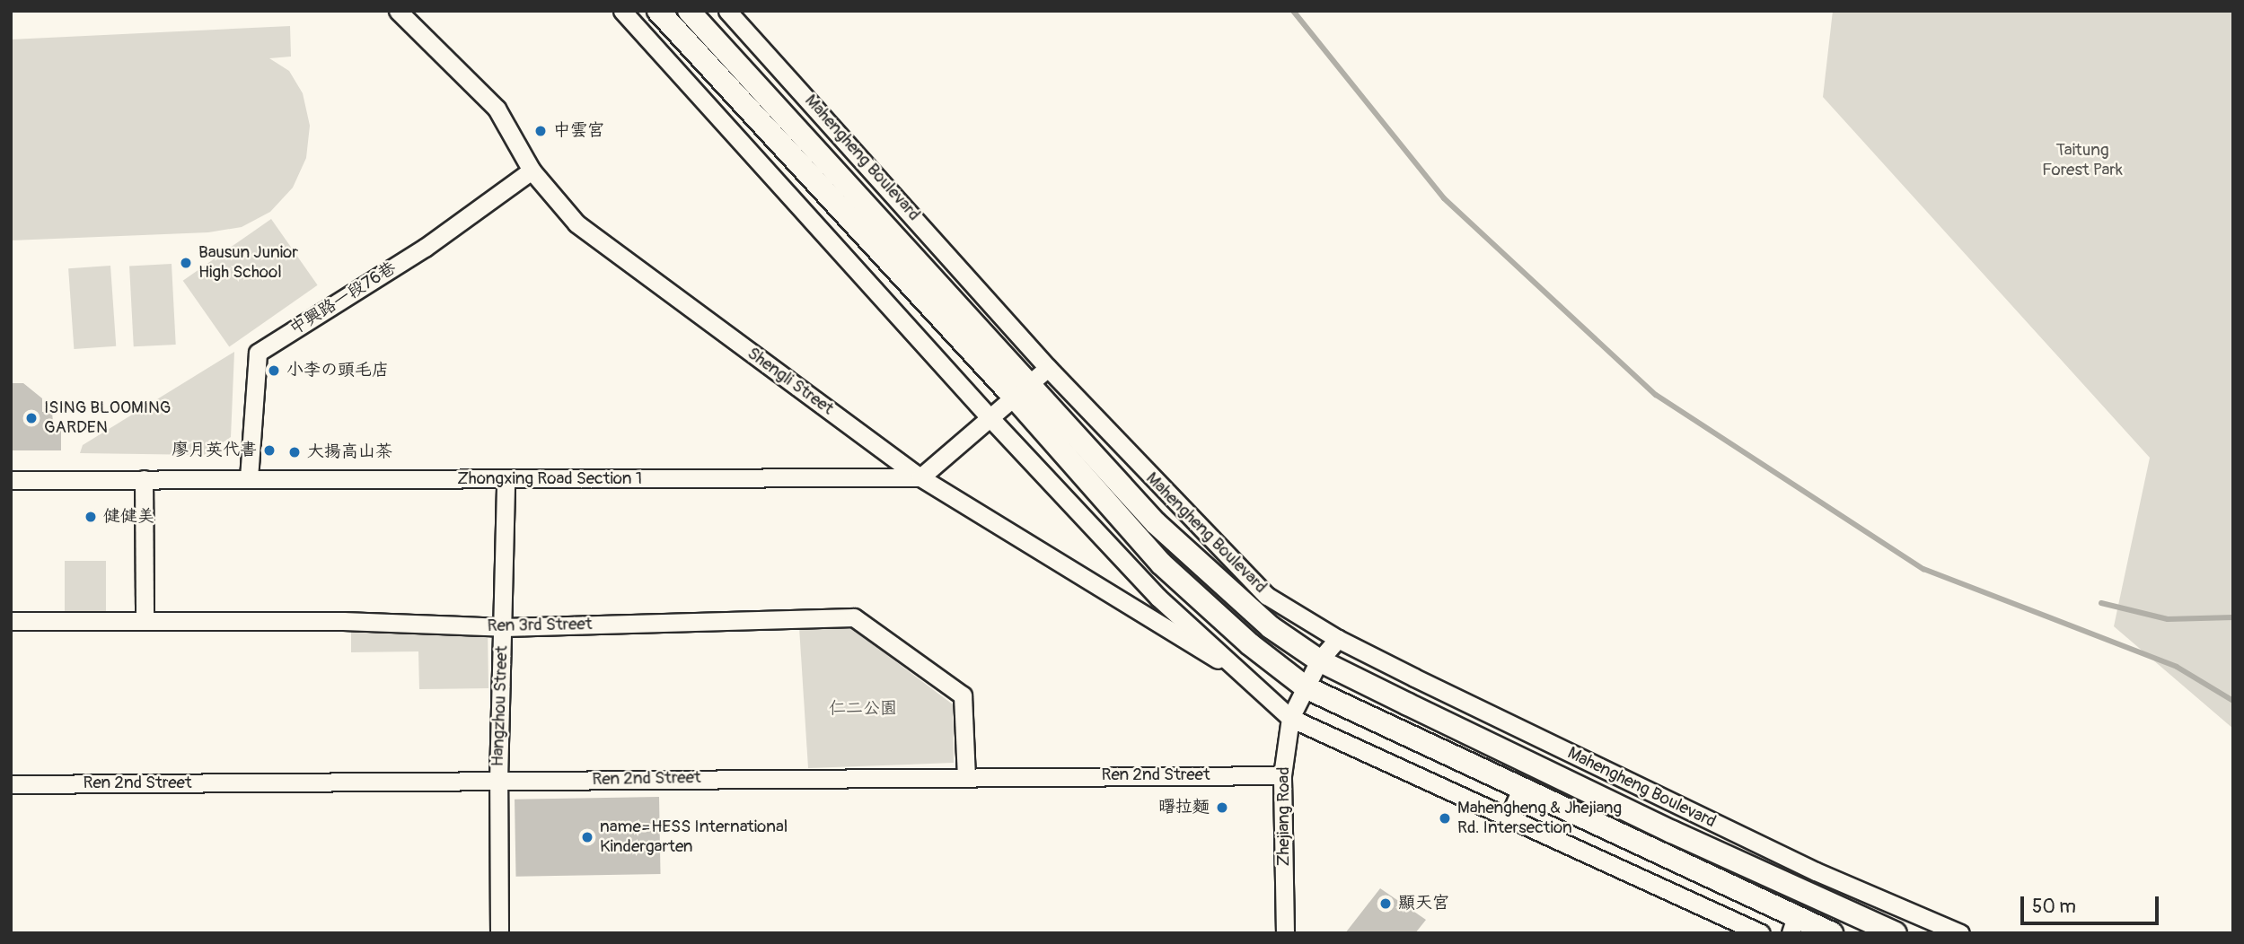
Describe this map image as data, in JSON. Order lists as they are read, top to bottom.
{
  "streets": {
    "street": [
      "Mahengheng Boulevard",
      "中興路一段76巷",
      "Shengli Street",
      "Zhongxing Road Section 1",
      "Ren 3rd Street",
      "Hangzhou Street",
      "Ren 2nd Street",
      "Zhejiang Road"
    ]
  },
  "crossings": [
    ["Mahengheng Boulevard", "Zhejiang Road"],
    ["中興路一段76巷", "Shengli Street"],
    ["中興路一段76巷", "Zhongxing Road Section 1"],
    ["Shengli Street", "Zhongxing Road Section 1"],
    ["Zhongxing Road Section 1", "Hangzhou Street"],
    ["Ren 3rd Street", "Hangzhou Street"],
    ["Ren 3rd Street", "Ren 2nd Street"],
    ["Hangzhou Street", "Ren 2nd Street"],
    ["Ren 2nd Street", "Zhejiang Road"]
  ],
  "parks": ["Taitung Forest Park", "仁二公園"],
  "places": [
    "中雲宮",
    "Bausun Junior High School",
    "小李の頭毛店",
    "ISING BLOOMING GARDEN",
    "廖月英代書",
    "大揚高山茶",
    "健健美",
    "曙拉麵",
    "Mahengheng & Jhejiang Rd. Intersection",
    "name=HESS International Kindergarten",
    "顯天宮"
  ],
  "scale_bar": "50 m"
}
